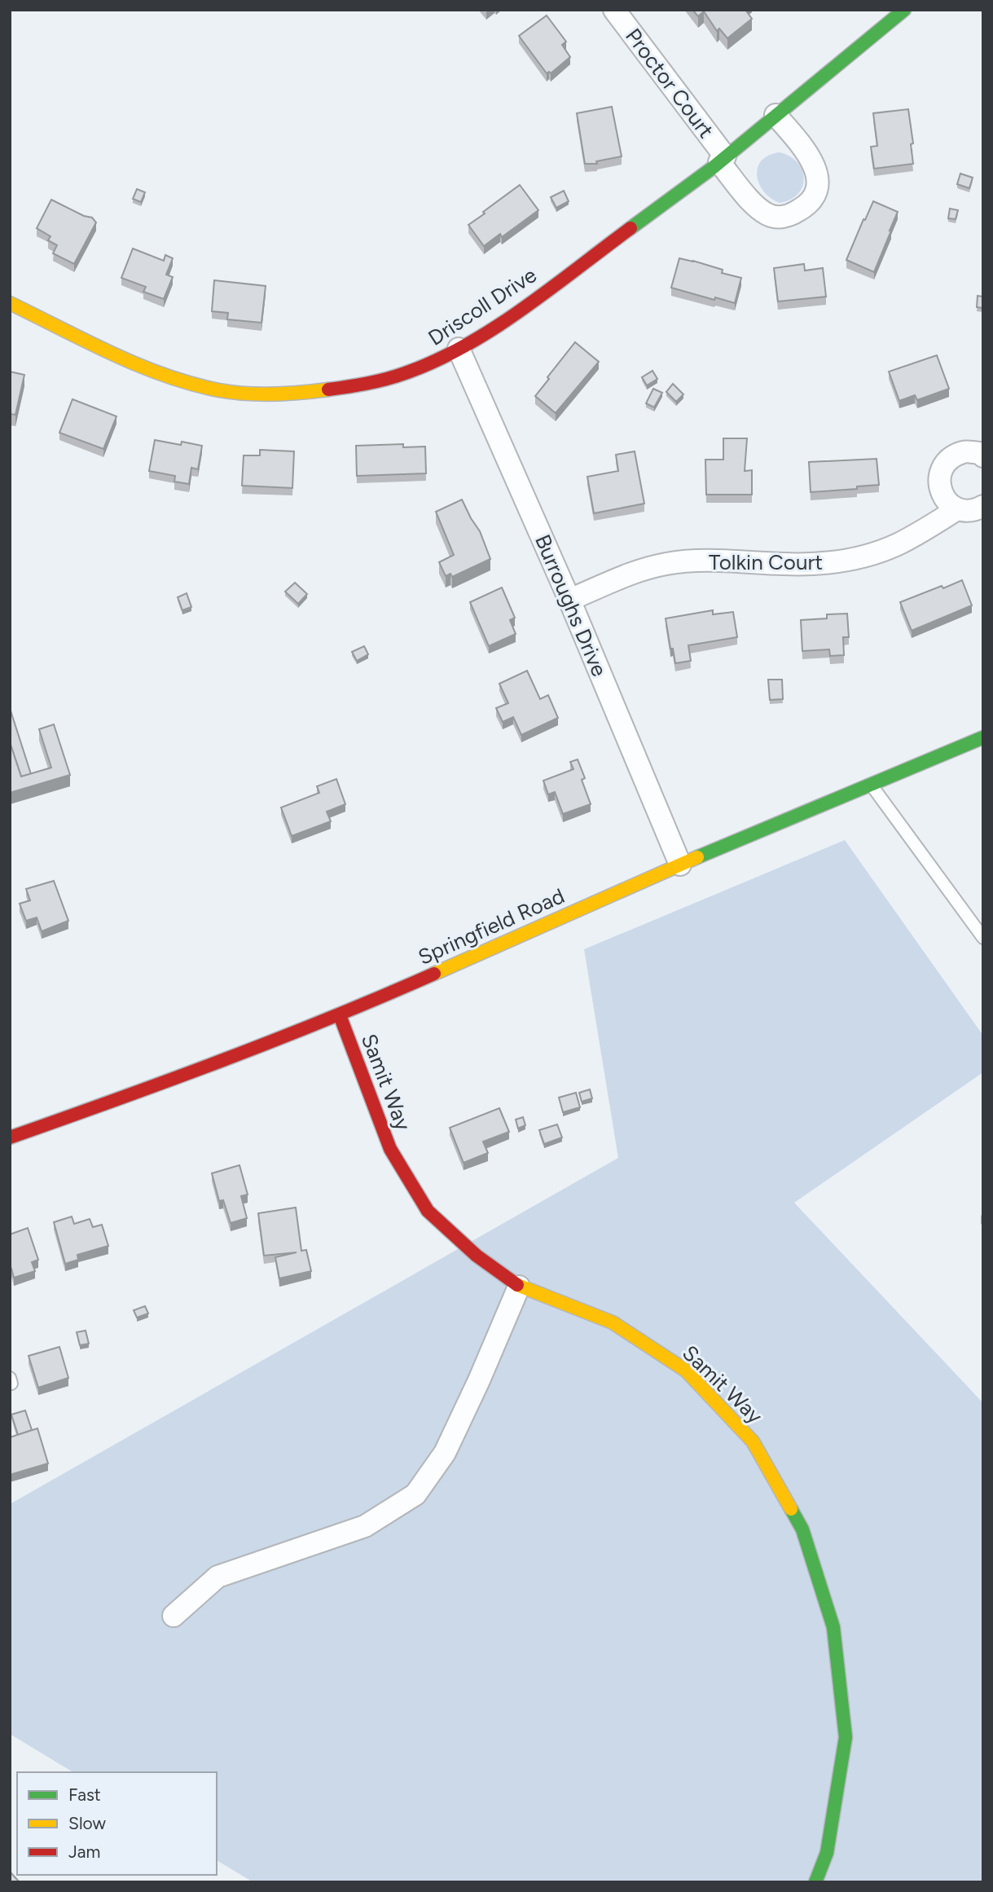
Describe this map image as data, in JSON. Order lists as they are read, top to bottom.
{
  "streets": {
    "street": [
      "Proctor Court",
      "Driscoll Drive",
      "Tolkin Court",
      "Burroughs Drive",
      "Springfield Road",
      "Samit Way"
    ]
  },
  "crossings": [
    ["Proctor Court", "Driscoll Drive"],
    ["Driscoll Drive", "Burroughs Drive"],
    ["Tolkin Court", "Burroughs Drive"],
    ["Burroughs Drive", "Springfield Road"],
    ["Springfield Road", "Samit Way"]
  ],
  "legend": ["Fast", "Slow", "Jam"]
}
